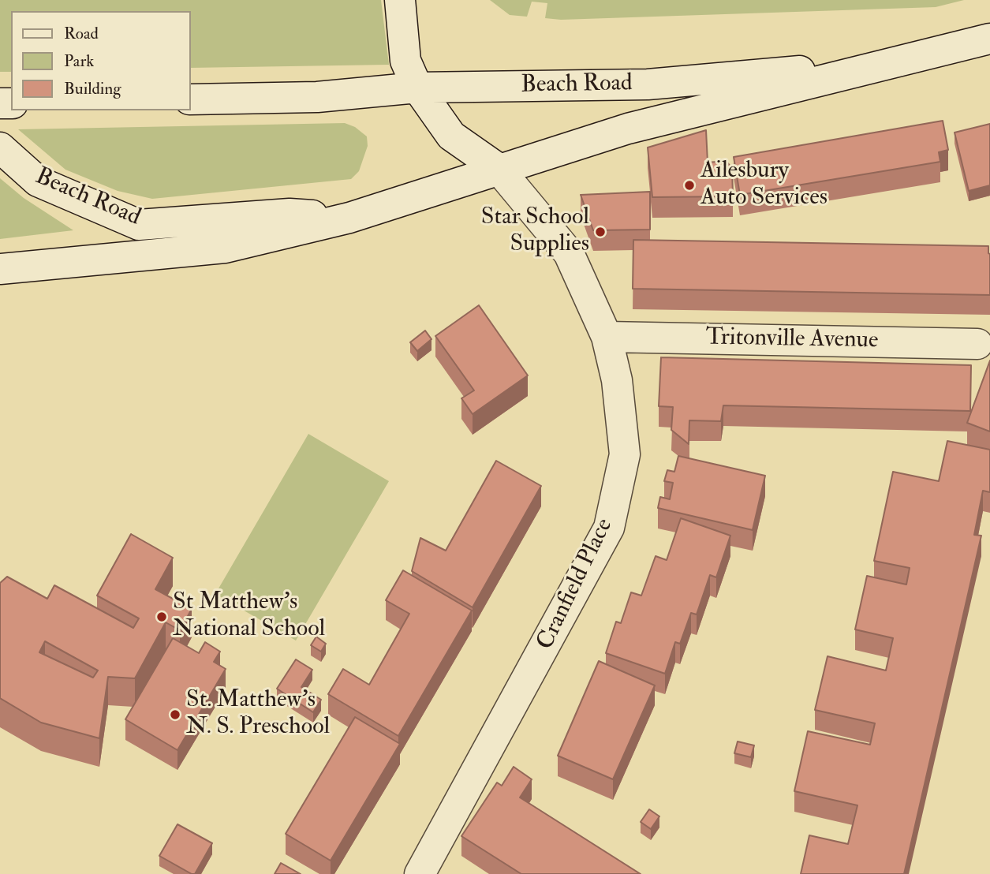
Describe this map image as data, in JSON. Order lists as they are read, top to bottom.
{
  "streets": {
    "main road": ["Beach Road", "Tritonville Avenue", "Cranfield Place"]
  },
  "crossings": [
    ["Beach Road", "Cranfield Place"],
    ["Tritonville Avenue", "Cranfield Place"]
  ],
  "places": [
    "Ailesbury Auto Services",
    "Star School Supplies",
    "St Matthew's National School",
    "St. Matthew's N. S. Preschool"
  ],
  "legend": ["Road", "Park", "Building"]
}
